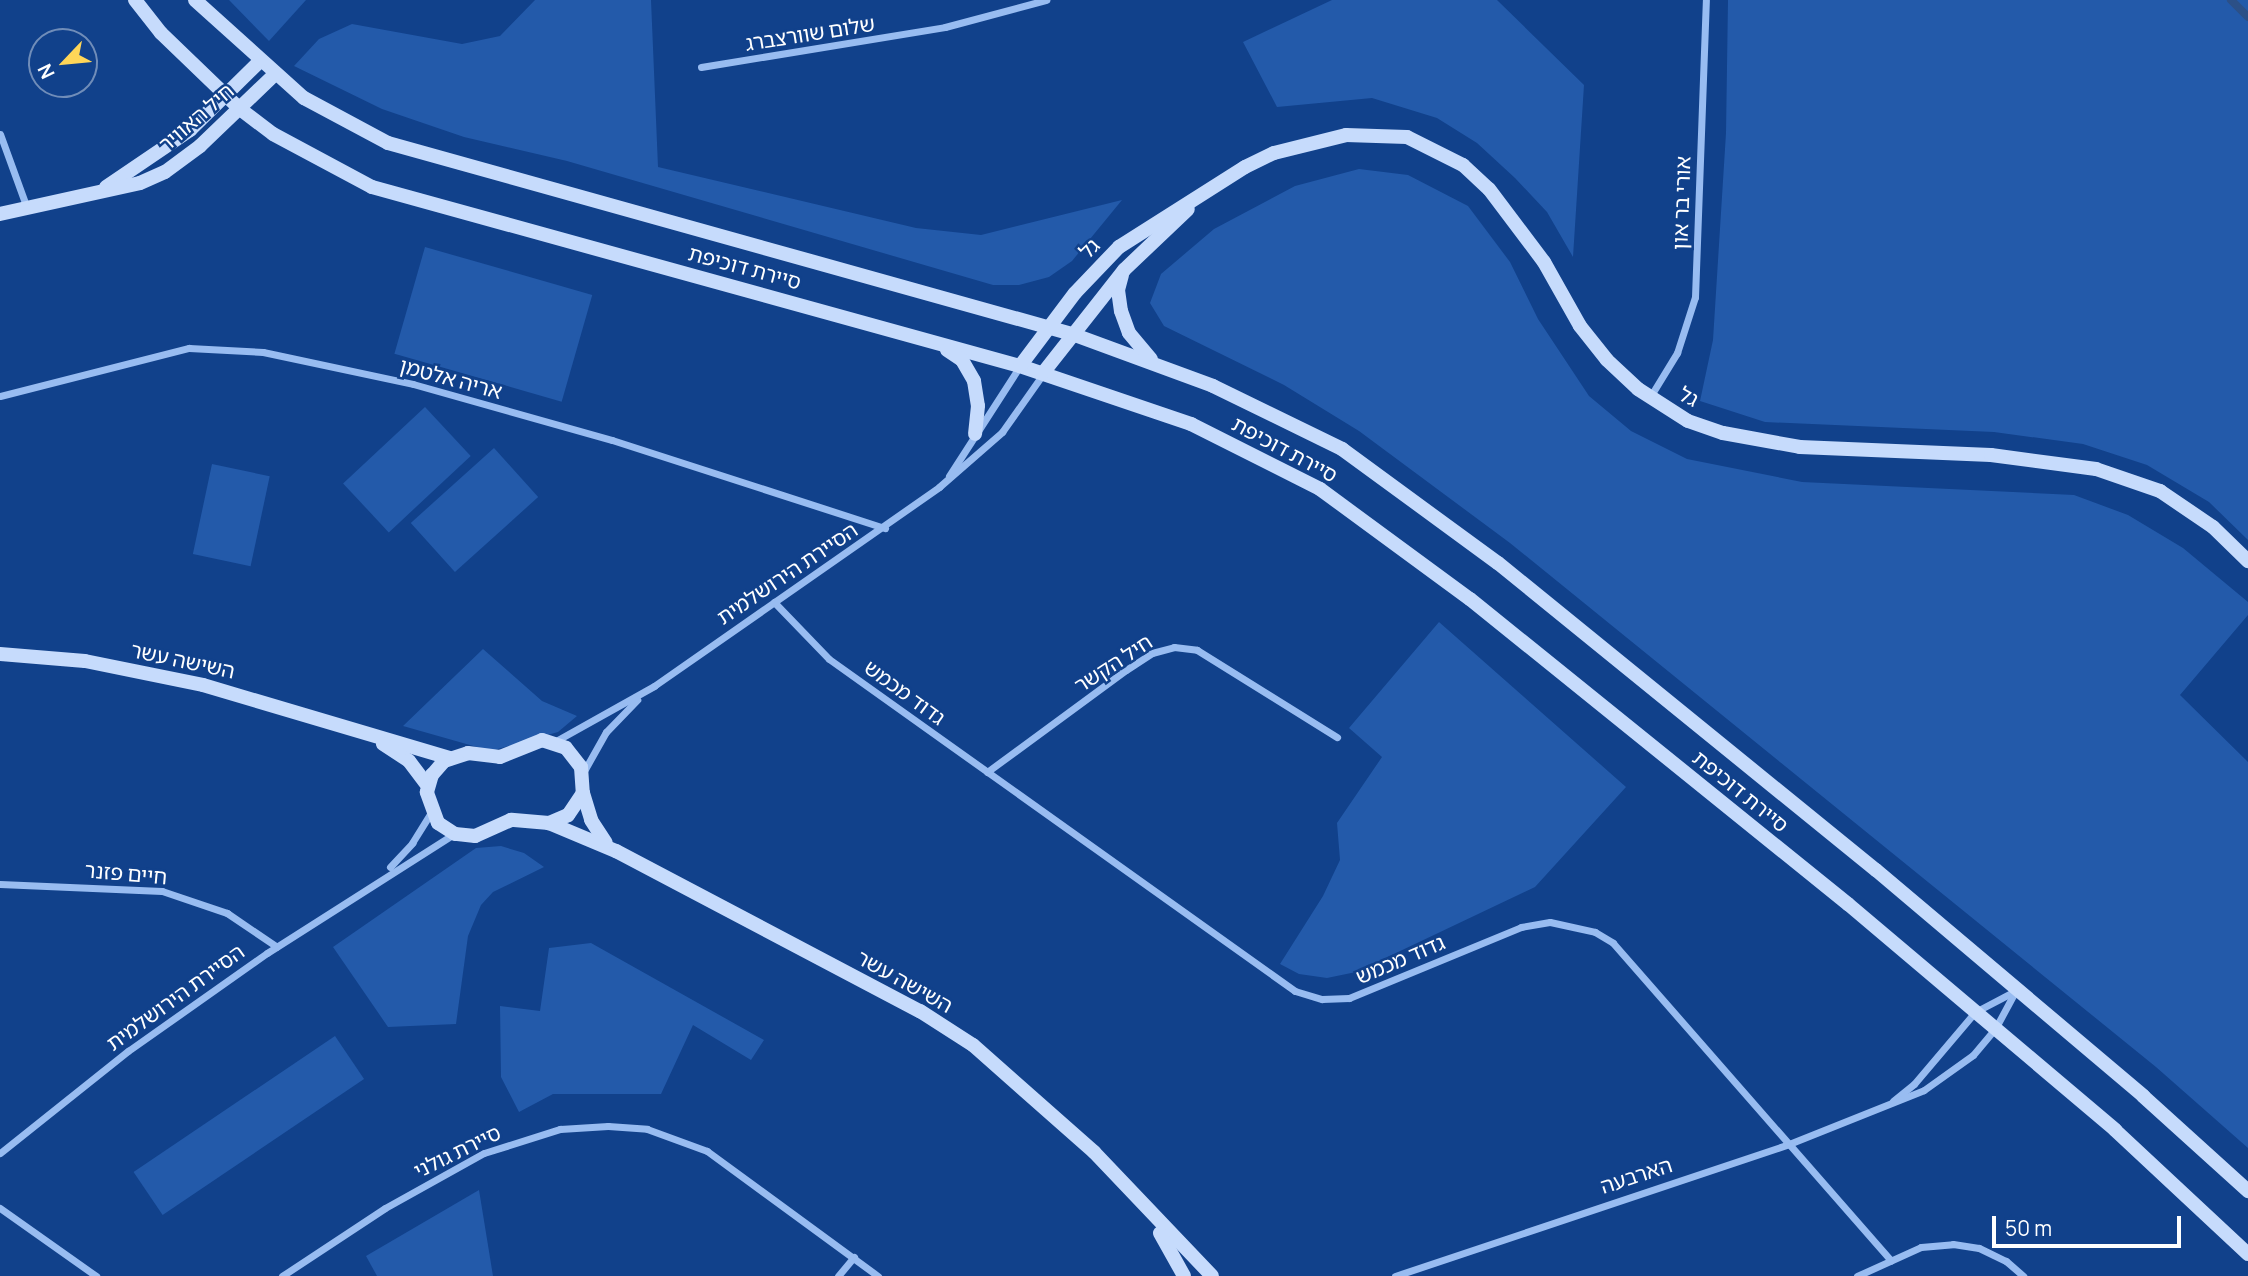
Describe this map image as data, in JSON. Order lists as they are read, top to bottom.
{
  "streets": {
    "main road": [
      "חיל האוויר",
      "גל",
      "סיירת דוכיפת",
      "השישה עשר"
    ],
    "street": [
      "שלום שוורצברג",
      "אורי בר און",
      "אריה אלטמן",
      "הסיירת הירושלמית",
      "חיל הקשר",
      "גדוד מכמש",
      "חיים פזנר",
      "סיירת גולני",
      "הארבעה"
    ]
  },
  "crossings": [
    ["חיל האוויר", "סיירת דוכיפת"],
    ["אורי בר און", "גל"],
    ["גל", "סיירת דוכיפת"],
    ["גל", "הסיירת הירושלמית"],
    ["סיירת דוכיפת", "הסיירת הירושלמית"],
    ["סיירת דוכיפת", "הארבעה"],
    ["אריה אלטמן", "הסיירת הירושלמית"],
    ["הסיירת הירושלמית", "השישה עשר"],
    ["הסיירת הירושלמית", "גדוד מכמש"],
    ["הסיירת הירושלמית", "חיים פזנר"],
    ["חיל הקשר", "גדוד מכמש"],
    ["גדוד מכמש", "הארבעה"]
  ],
  "scale_bar": "50 m",
  "north": "bottom left"
}
